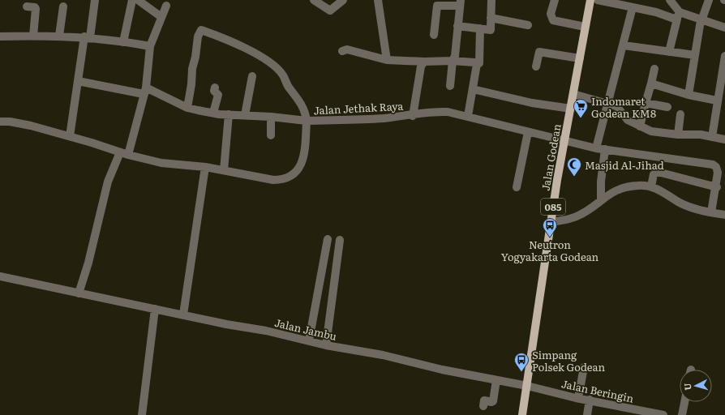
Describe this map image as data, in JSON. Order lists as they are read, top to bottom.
{
  "streets": {
    "main road": ["Jalan Godean", "085"],
    "street": ["Jalan Jethak Raya", "Jalan Jambu", "Jalan Beringin"]
  },
  "crossings": [
    ["Jalan Jethak Raya", "Jalan Godean"],
    ["Jalan Godean", "Jalan Jambu"],
    ["Jalan Godean", "Jalan Beringin"],
    ["Jalan Jambu", "Jalan Beringin"]
  ],
  "places": {
    "supermarket": ["Indomaret Godean KM8"],
    "mosque": ["Masjid Al-Jihad"],
    "bus stop": ["Neutron Yogyakarta Godean", "Simpang Polsek Godean"]
  },
  "north": "left"
}
